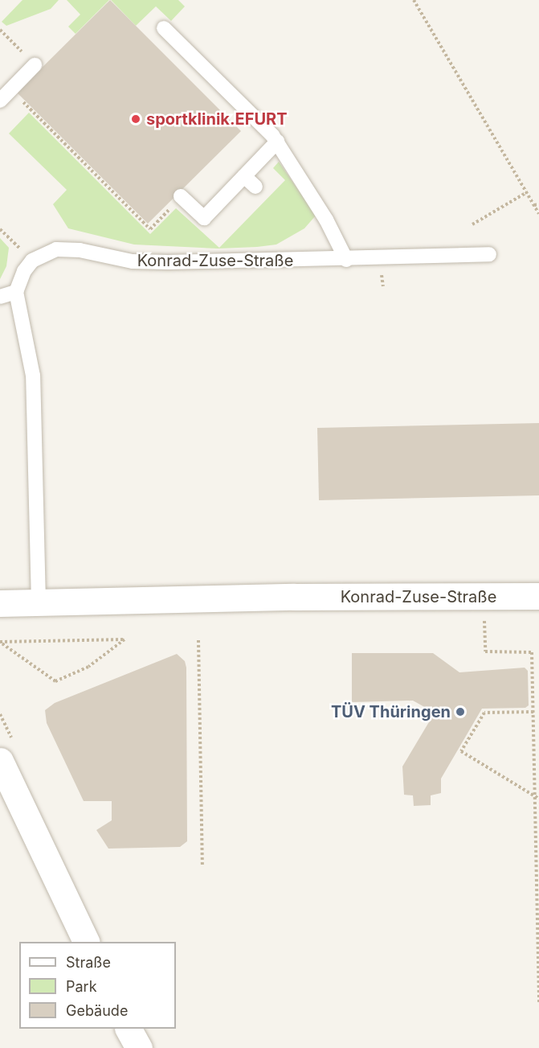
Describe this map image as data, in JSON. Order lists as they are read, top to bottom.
{
  "streets": {
    "street": ["Konrad-Zuse-Straße"]
  },
  "places": ["sportklinik.EFURT", "TÜV Thüringen"],
  "legend": ["Straße", "Park", "Gebäude"]
}
